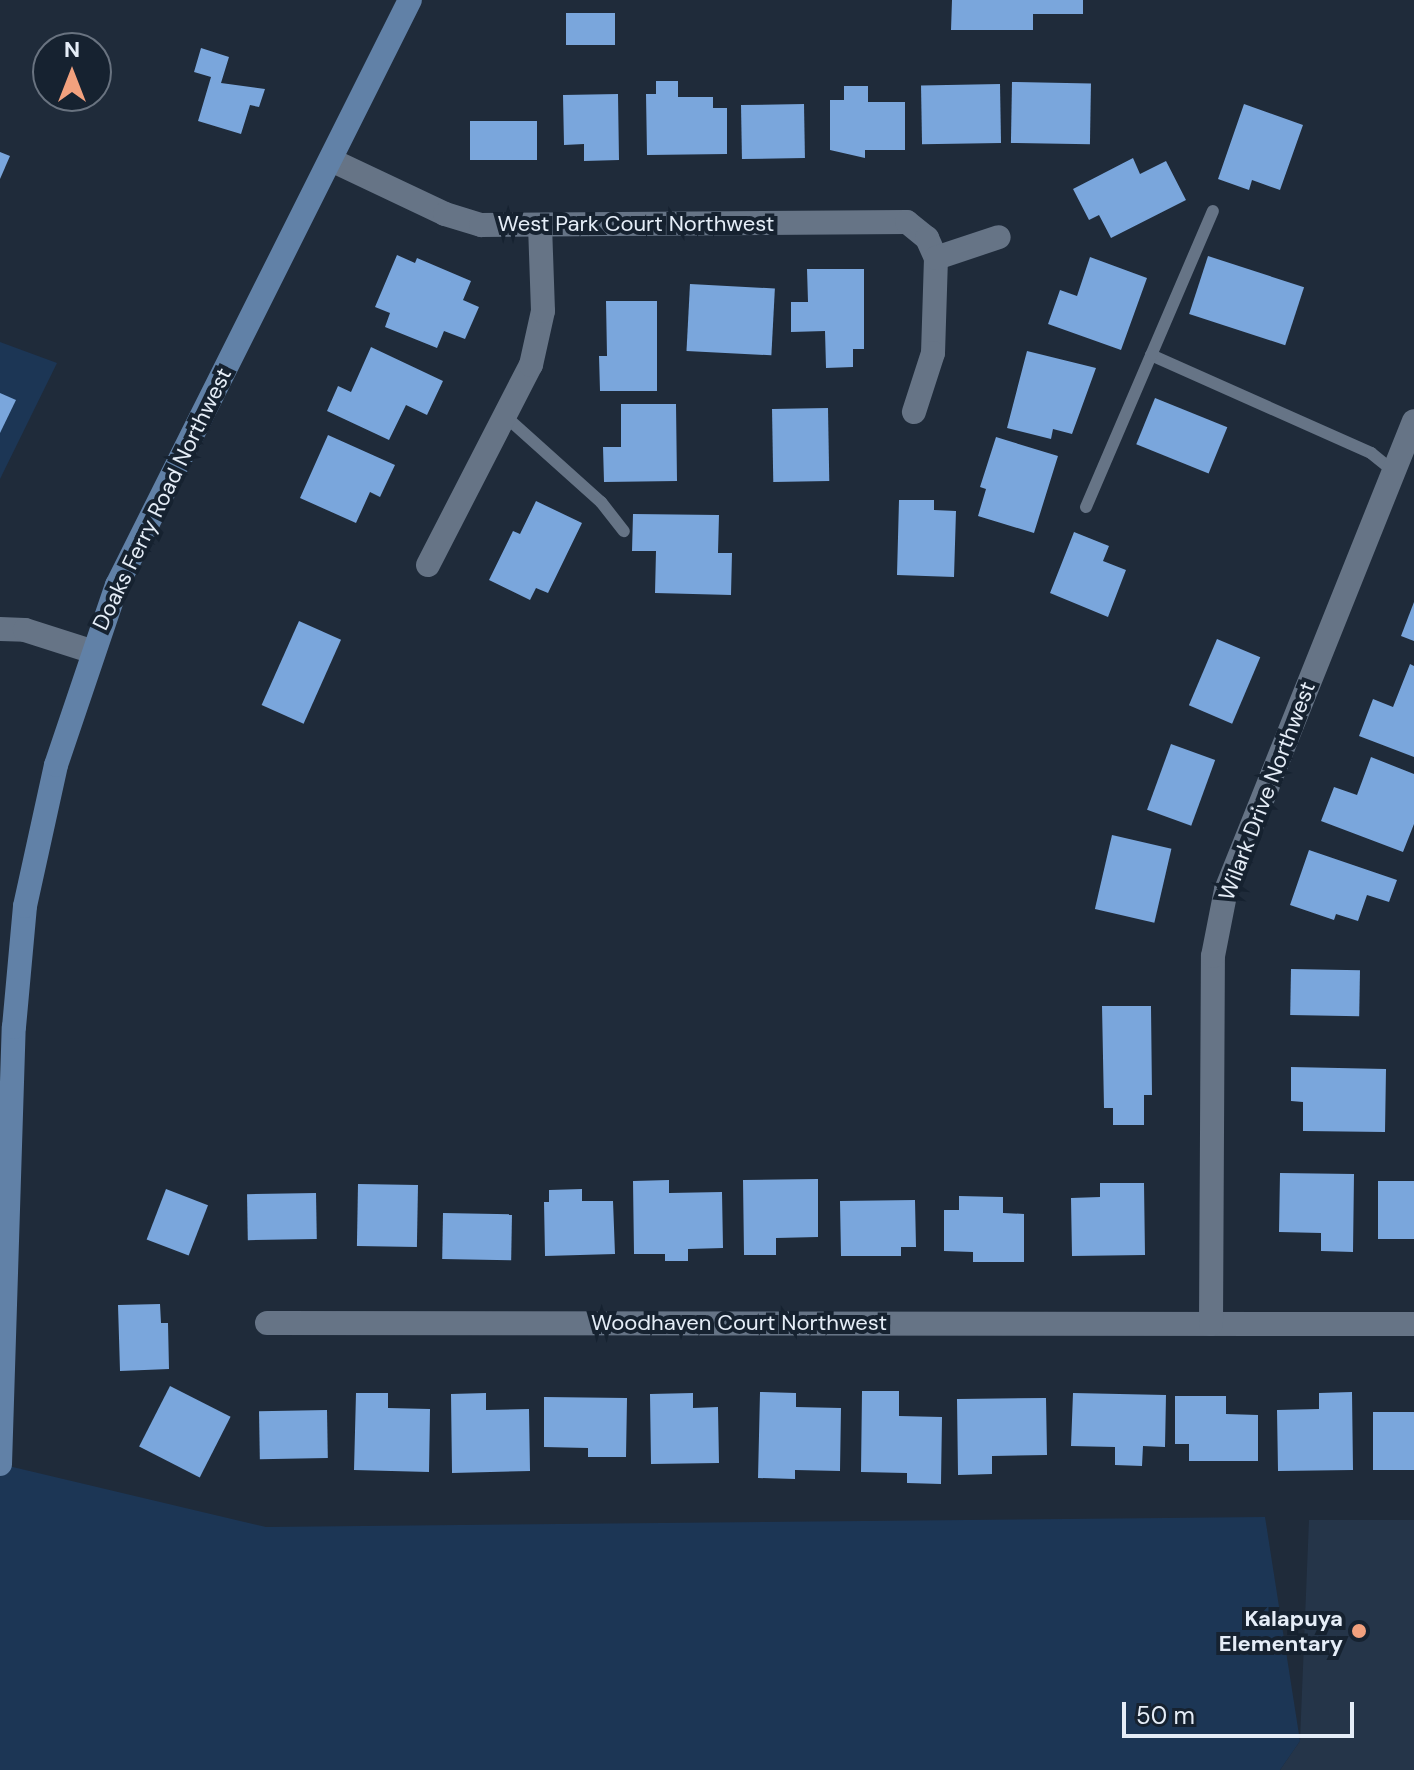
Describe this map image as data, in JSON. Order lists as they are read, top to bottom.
{
  "streets": {
    "main road": ["Doaks Ferry Road Northwest"],
    "street": ["West Park Court Northwest", "Wilark Drive Northwest", "Woodhaven Court Northwest"]
  },
  "crossings": [
    ["West Park Court Northwest", "Doaks Ferry Road Northwest"],
    ["Wilark Drive Northwest", "Woodhaven Court Northwest"]
  ],
  "places": ["Kalapuya Elementary"],
  "scale_bar": "50 m",
  "north": "top"
}
